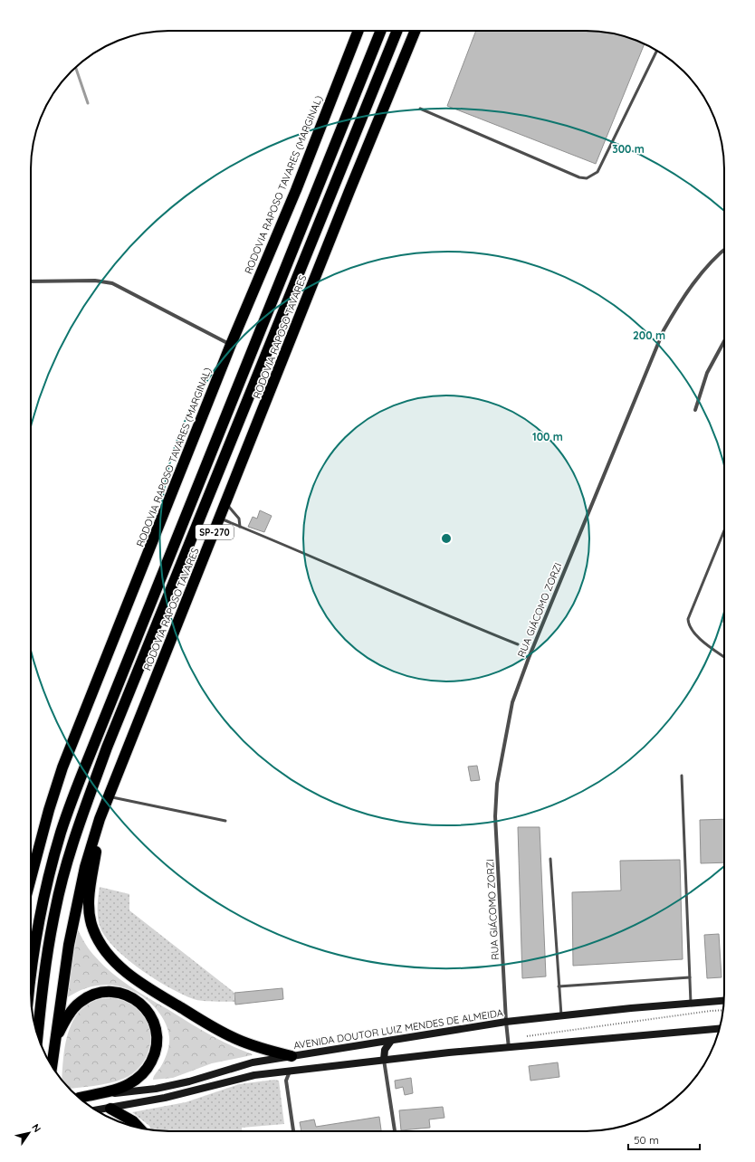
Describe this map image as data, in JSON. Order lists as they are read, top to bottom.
{
  "streets": {
    "highway": ["RODOVIA RAPOSO TAVARES (MARGINAL)", "RODOVIA RAPOSO TAVARES", "SP-270"],
    "main road": ["AVENIDA DOUTOR LUIZ MENDES DE ALMEIDA"],
    "street": ["RUA GIÁCOMO ZORZI"]
  },
  "crossings": [
    ["RUA GIÁCOMO ZORZI", "AVENIDA DOUTOR LUIZ MENDES DE ALMEIDA"]
  ],
  "scale_bar": "50 m",
  "north": "top right",
  "rings": ["300 m", "200 m", "100 m"]
}
